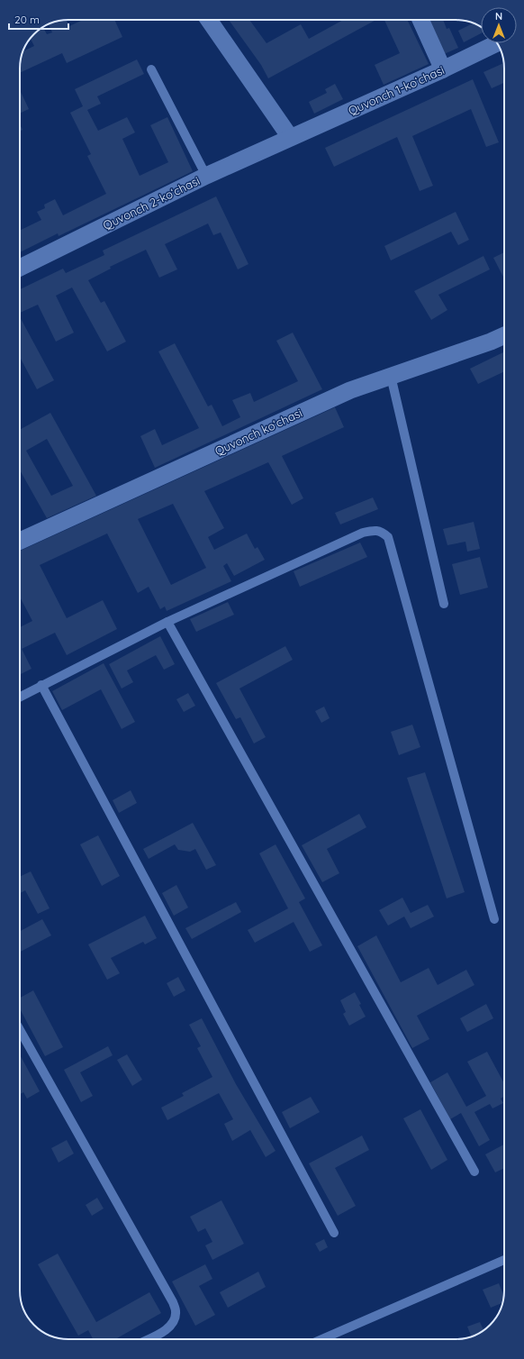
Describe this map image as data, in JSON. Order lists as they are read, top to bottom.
{
  "streets": {
    "street": ["Quvonch 1-koʻchasi", "Quvonch 2-koʻchasi", "Quvonch koʻchasi"]
  },
  "crossings": [
    ["Quvonch 1-koʻchasi", "Quvonch 2-koʻchasi"]
  ],
  "scale_bar": "20 m",
  "north": "top"
}
